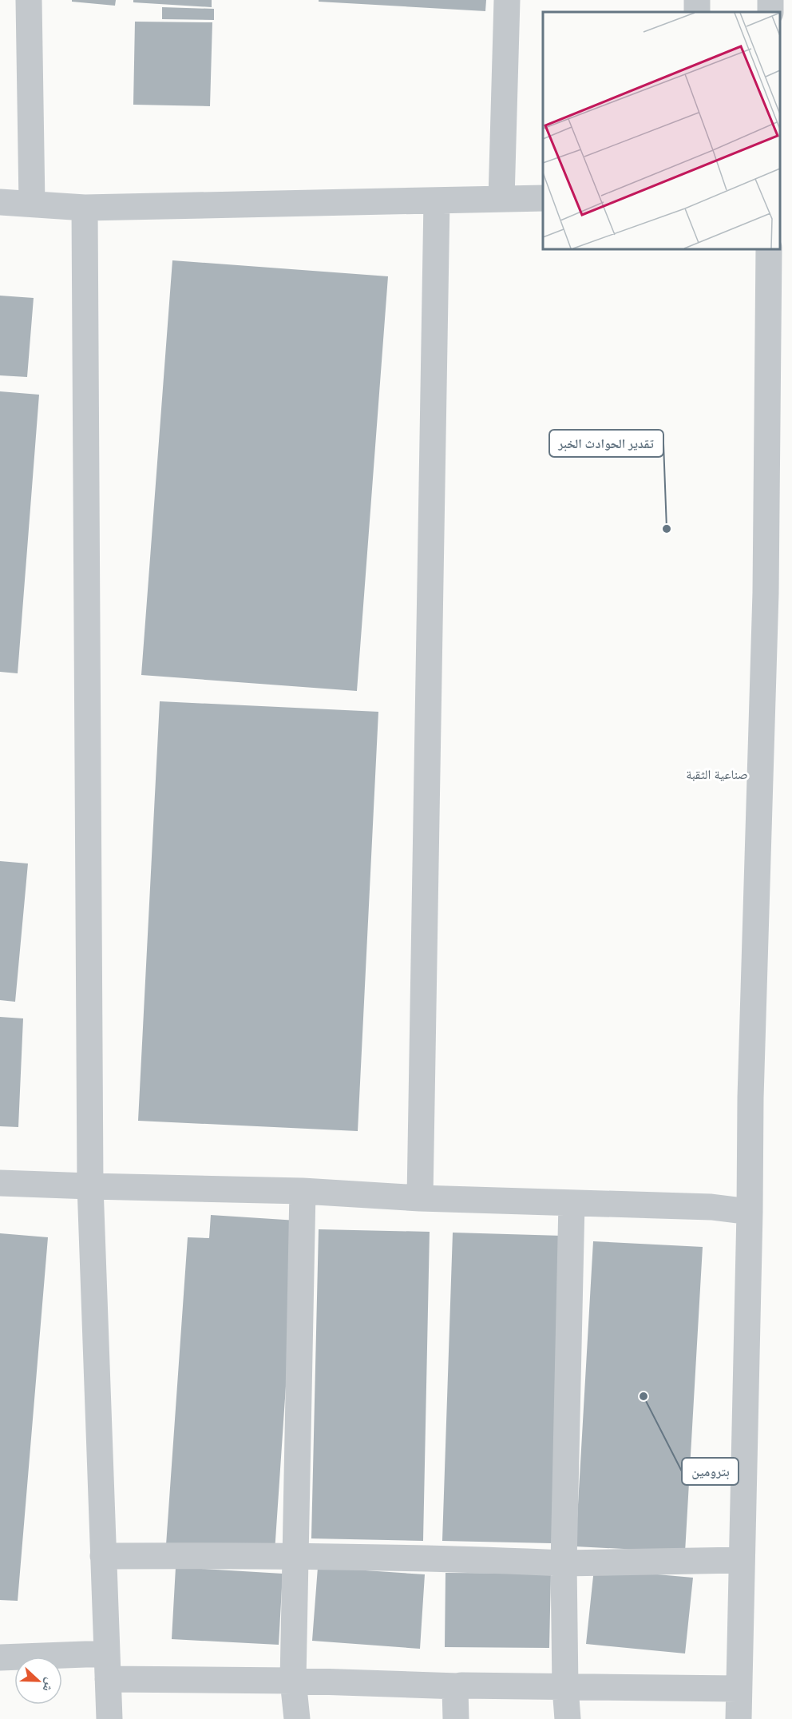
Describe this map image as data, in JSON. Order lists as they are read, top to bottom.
{
  "districts": ["صناعية الثقبة"],
  "places": ["تقدير الحوادث الخبر", "بترومين"],
  "north": "right"
}
